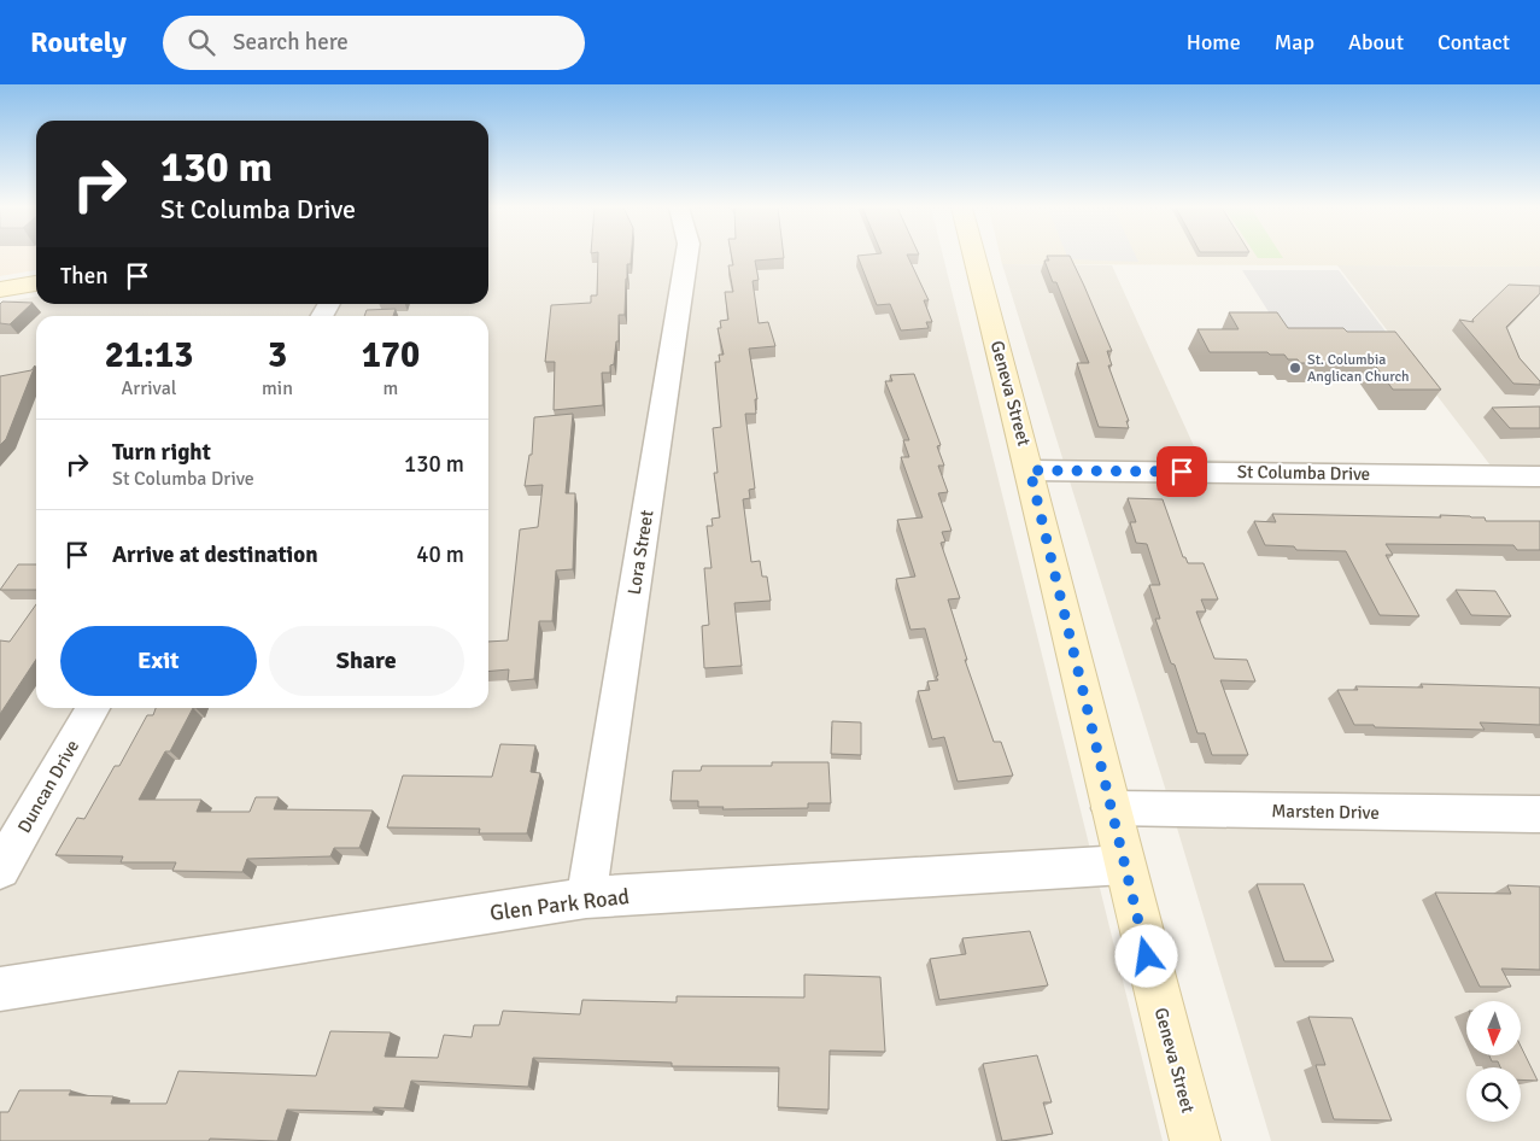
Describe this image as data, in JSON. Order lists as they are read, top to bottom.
{
  "streets": {
    "main road": ["Geneva Street"],
    "street": [
      "St Columba Drive",
      "Lora Street",
      "Duncan Drive",
      "Marsten Drive",
      "Glen Park Road"
    ]
  },
  "crossings": [
    ["Geneva Street", "St Columba Drive"],
    ["Geneva Street", "Marsten Drive"],
    ["Geneva Street", "Glen Park Road"],
    ["Lora Street", "Glen Park Road"]
  ],
  "places": ["St. Columbia Anglican Church"],
  "north": "bottom",
  "page": {
    "header": "Routely",
    "search": "Search here",
    "nav": [
      "Home",
      "Map",
      "About",
      "Contact"
    ],
    "turn": ["130 m", "St Columba Drive"],
    "then": "Then",
    "eta": [
      "21:13",
      "Arrival",
      "3",
      "min",
      "170",
      "m"
    ],
    "list": [
      {
        "name": "Turn right",
        "note": "St Columba Drive",
        "value": "130 m"
      },
      {
        "name": "Arrive at destination",
        "value": "40 m"
      }
    ],
    "buttons": ["Exit", "Share"]
  }
}
